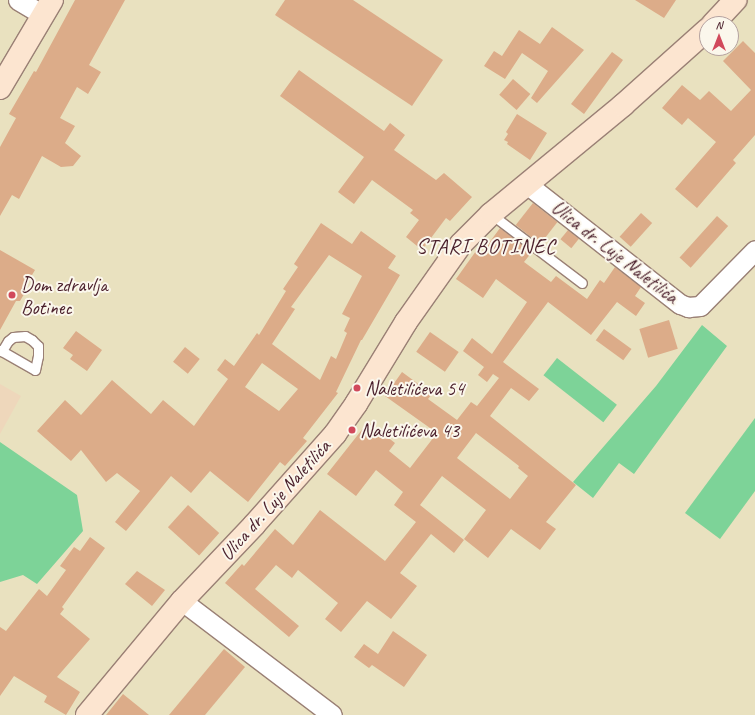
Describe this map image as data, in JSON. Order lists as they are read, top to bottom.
{
  "streets": {
    "street": ["Ulica dr. Luje Naletilića"]
  },
  "districts": ["STARI BOTINEC"],
  "places": ["Dom zdravlja Botinec", "Naletilićeva 54", "Naletilićeva 43"],
  "north": "top"
}
